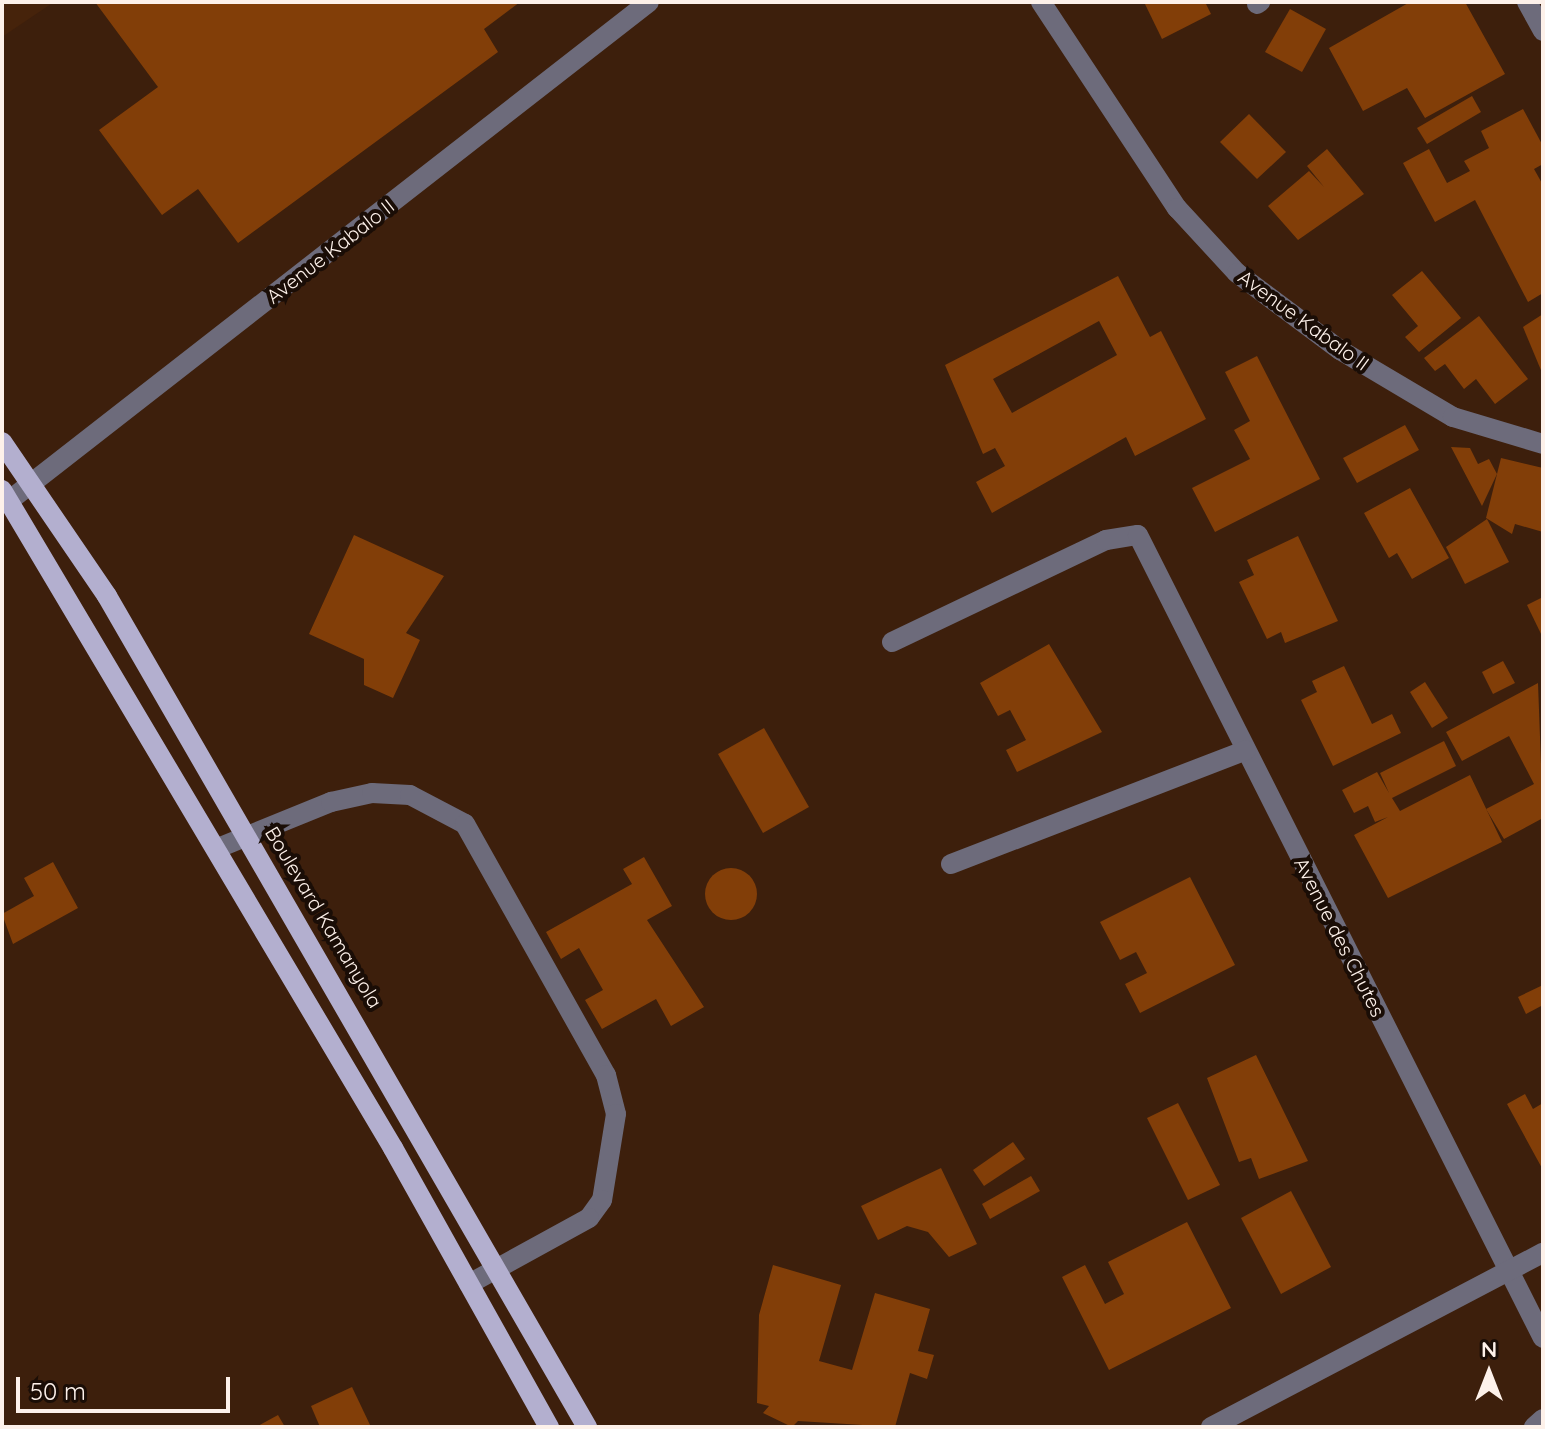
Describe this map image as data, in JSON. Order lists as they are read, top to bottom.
{
  "streets": {
    "main road": ["Boulevard Kamanyola"],
    "street": ["Avenue Kabalo II", "Avenue des Chutes"]
  },
  "crossings": [
    ["Avenue Kabalo II", "Boulevard Kamanyola"]
  ],
  "scale_bar": "50 m",
  "north": "top"
}
